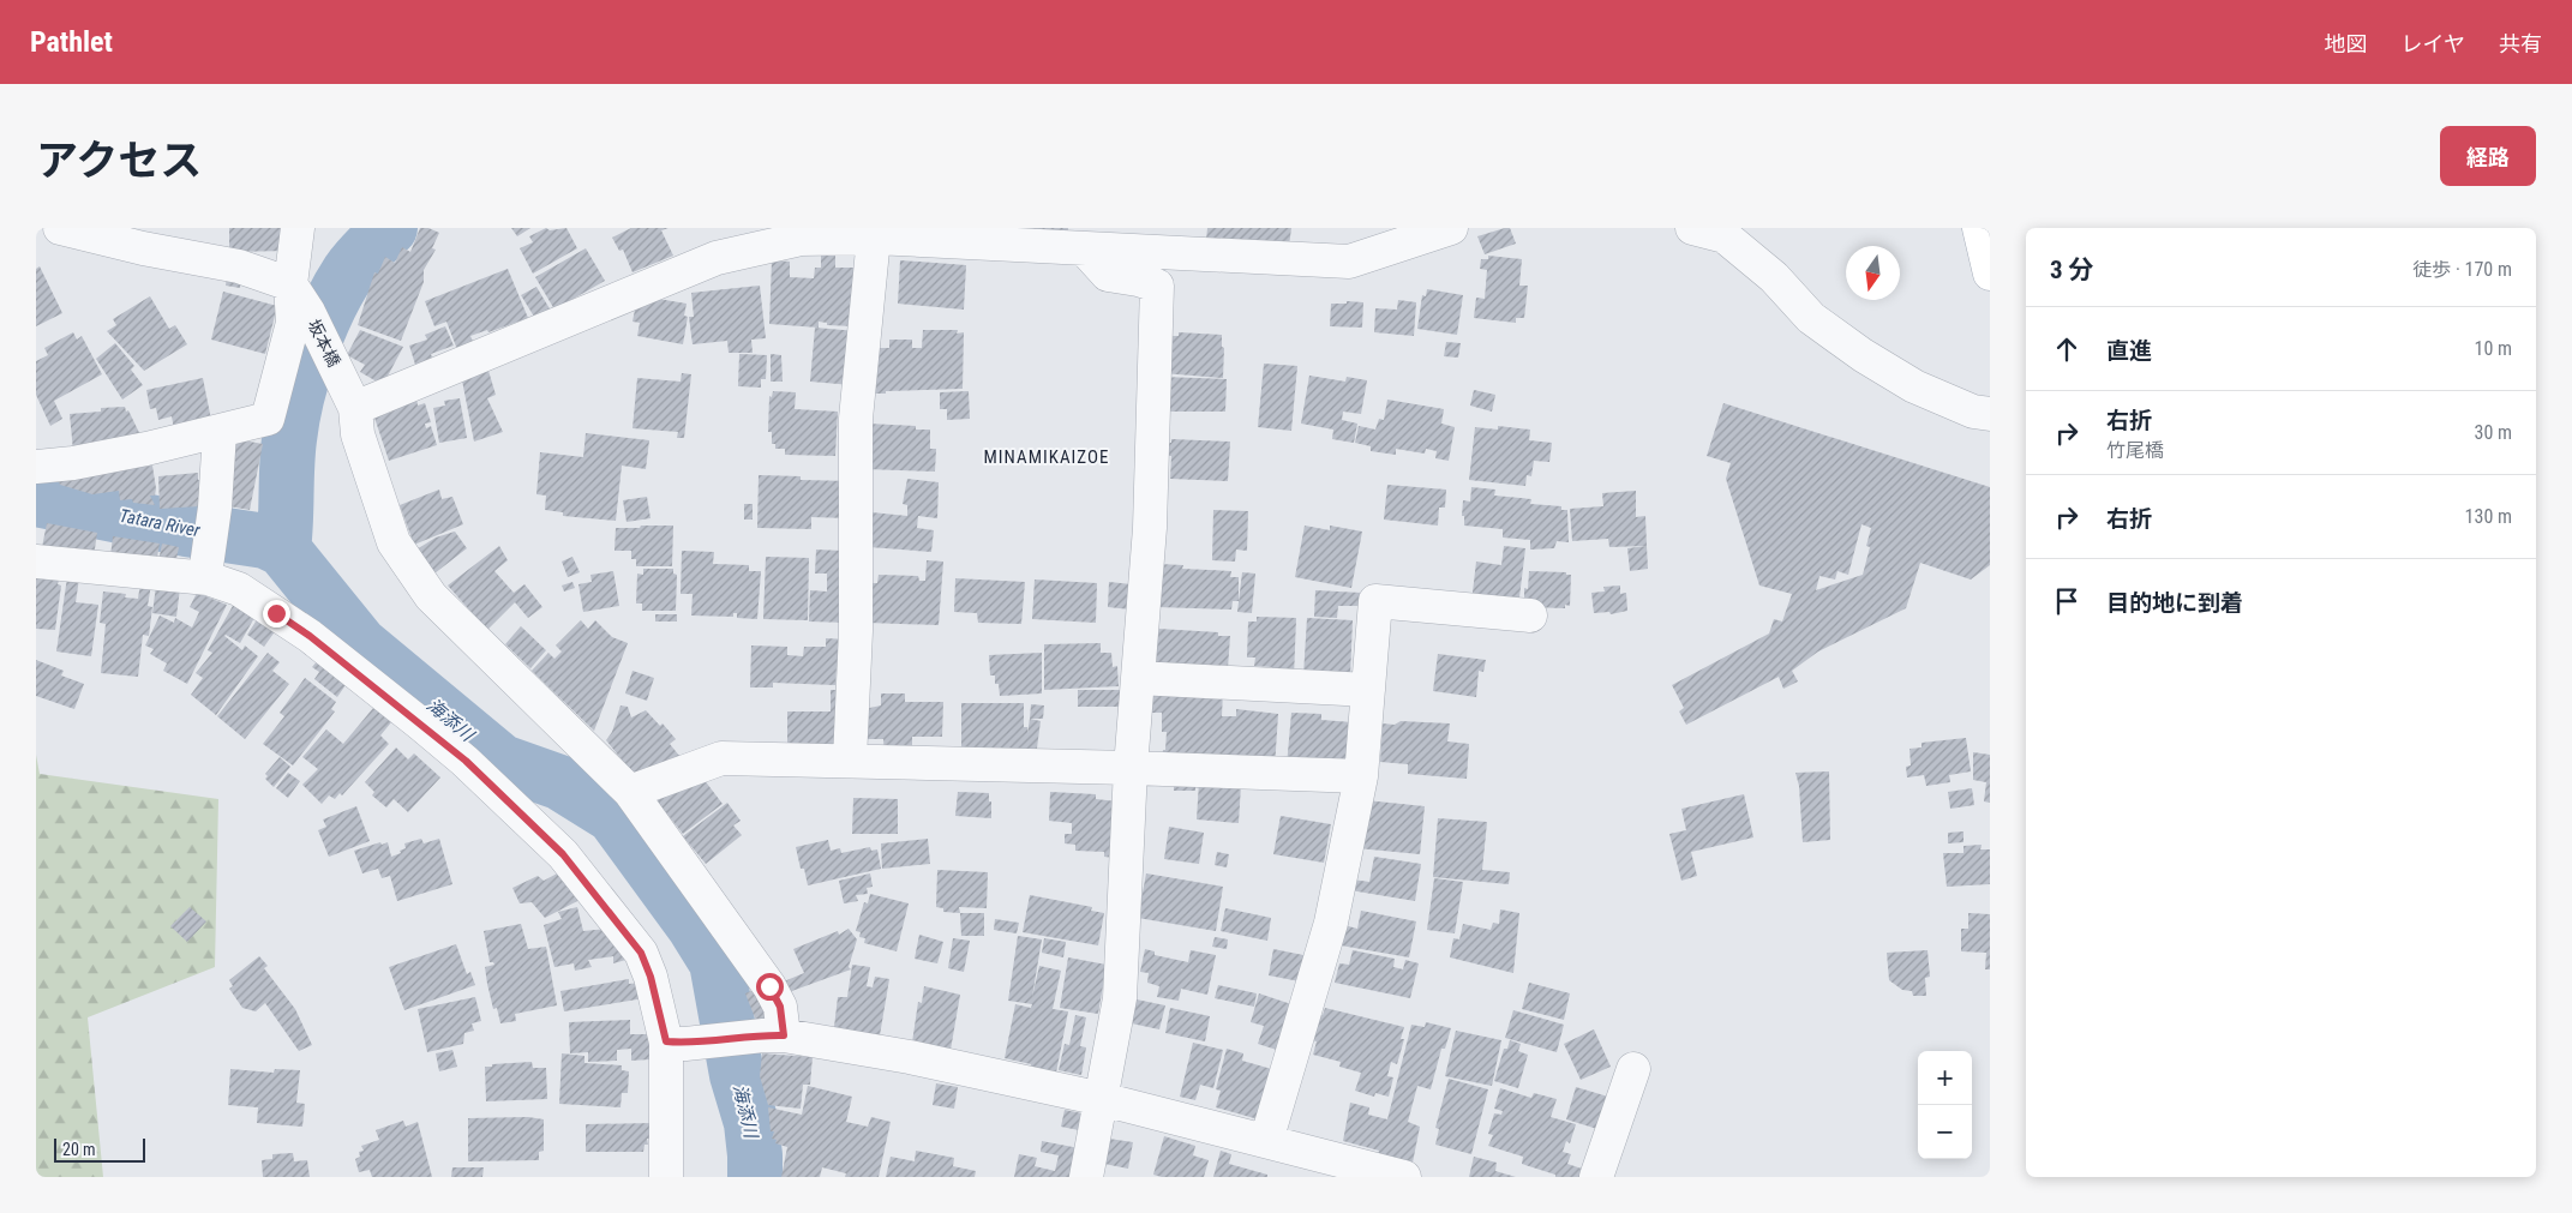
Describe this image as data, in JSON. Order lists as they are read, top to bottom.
{
  "streets": {
    "street": ["坂本橋"]
  },
  "districts": ["MINAMIKAIZOE"],
  "water": ["Tatara River", "海添川"],
  "scale_bar": "20 m",
  "north": "bottom",
  "page": {
    "header": "Pathlet",
    "nav": ["地図", "レイヤ", "共有"],
    "title": "アクセス",
    "buttons": "経路",
    "heading": ["3 分", "徒歩 · 170 m"],
    "list": [
      ["直進", "10 m"],
      ["右折", "竹尾橋", "30 m"],
      ["右折", "130 m"],
      "目的地に到着"
    ],
    "map_buttons": ["+", "−"],
    "scale": "20 m"
  }
}
